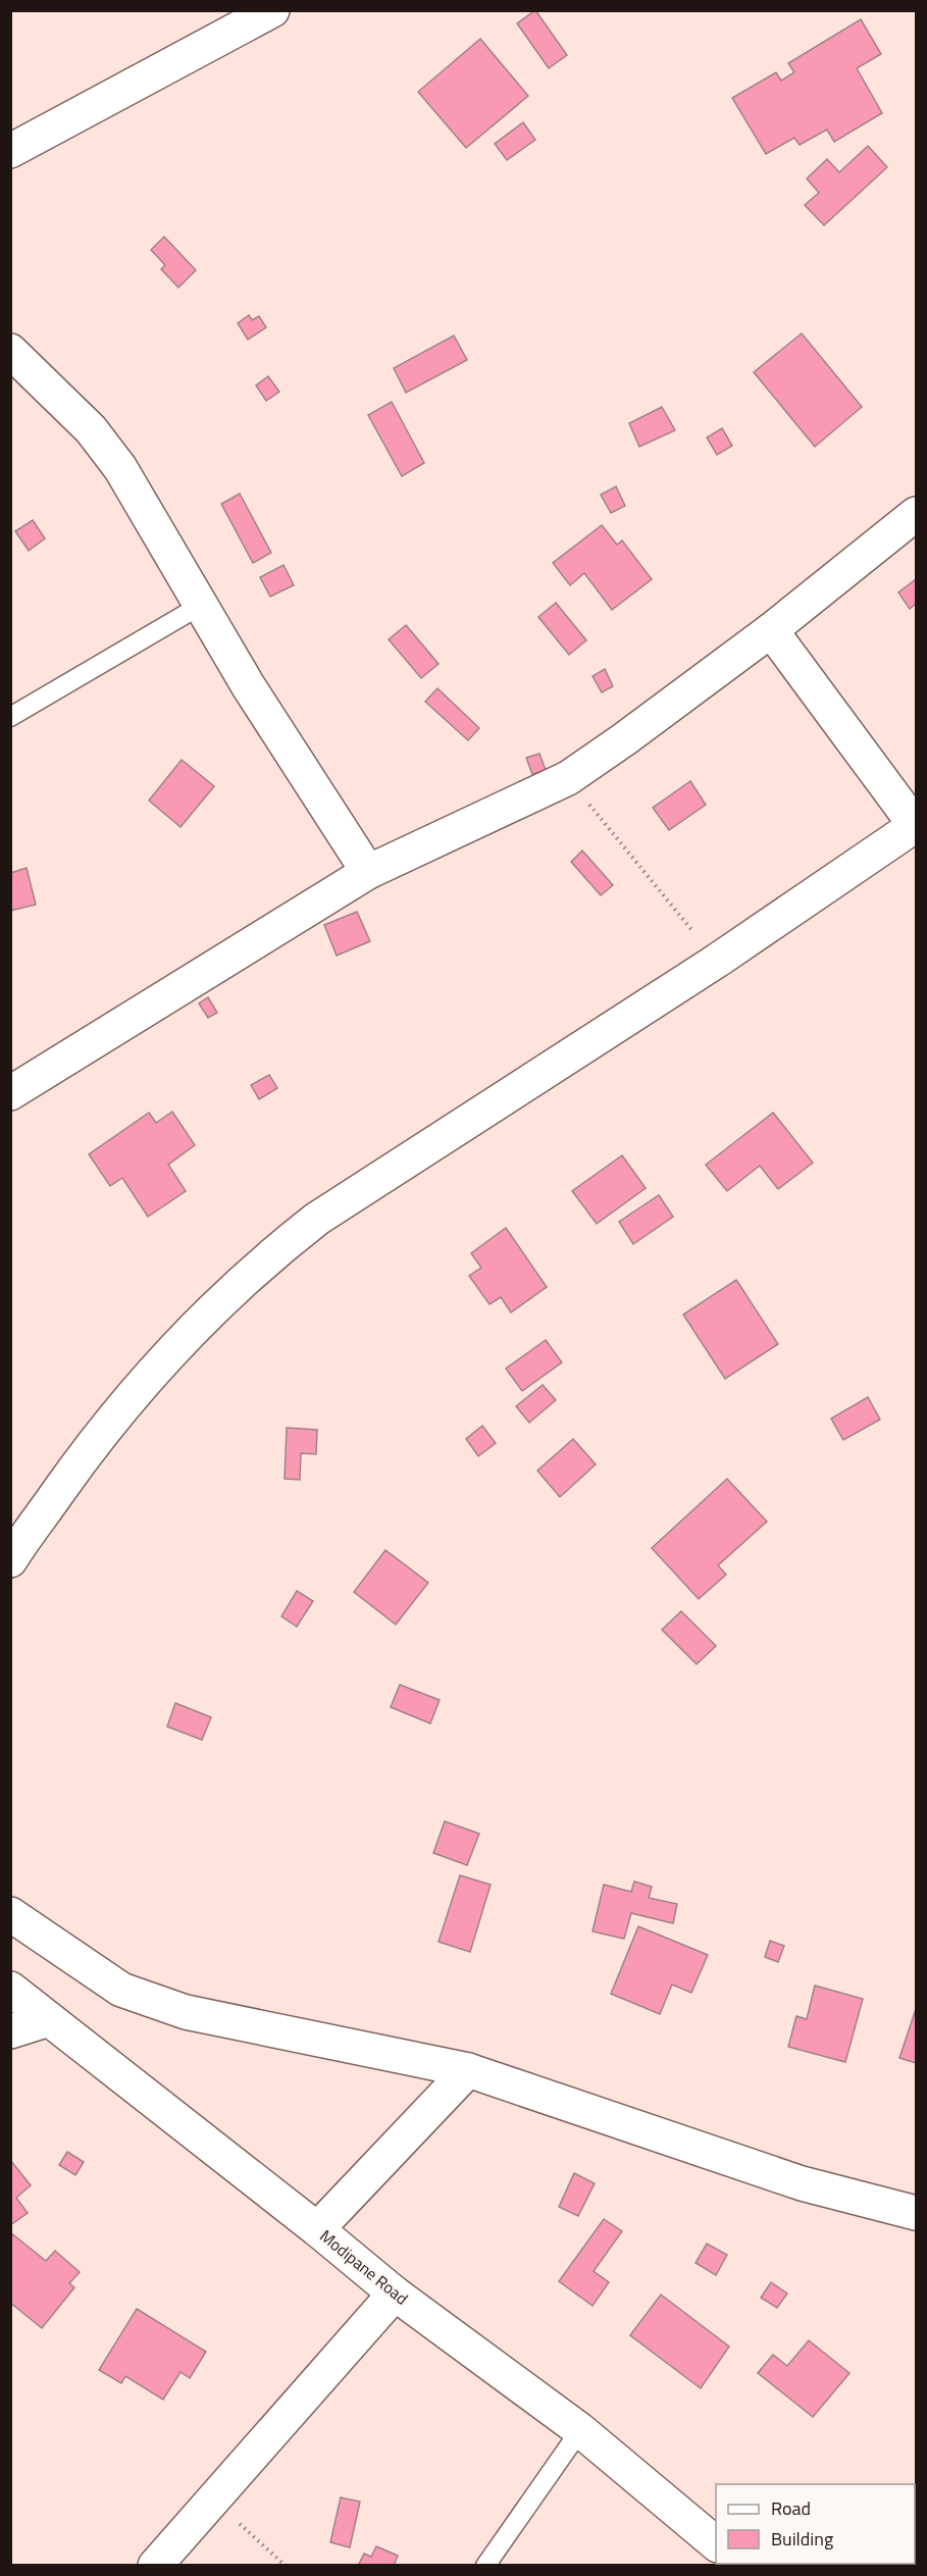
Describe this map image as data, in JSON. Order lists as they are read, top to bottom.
{
  "streets": {
    "street": ["Modipane Road"]
  },
  "legend": ["Road", "Building"]
}
